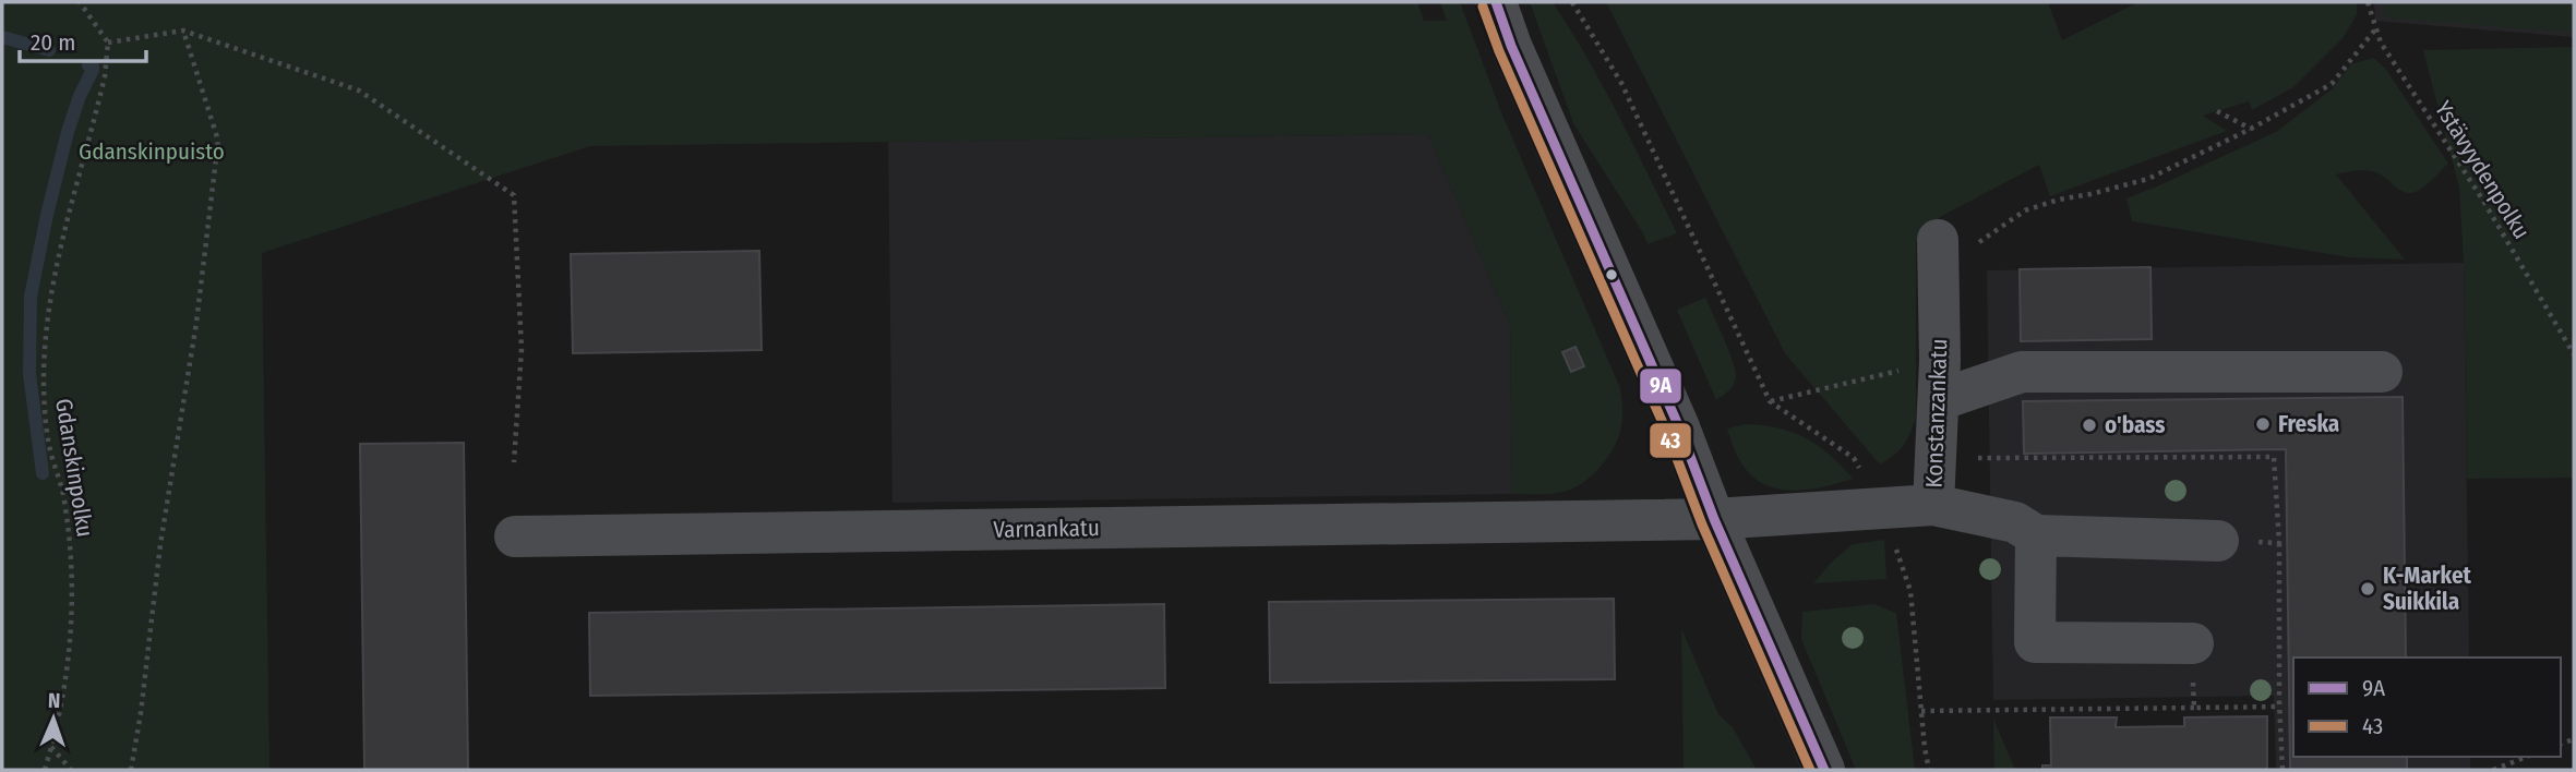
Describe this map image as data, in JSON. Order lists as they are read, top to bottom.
{
  "streets": {
    "street": ["Konstanzankatu", "Varnankatu"],
    "path": ["Ystävyydenpolku", "Gdanskinpolku"]
  },
  "crossings": [
    ["Konstanzankatu", "Varnankatu"]
  ],
  "parks": ["Gdanskinpuisto"],
  "places": ["Freska", "o'bass", "K-Market Suikkila"],
  "lines": ["transit line 9A", "transit line 43"],
  "legend": ["9A", "43"],
  "scale_bar": "20 m",
  "north": "top"
}
